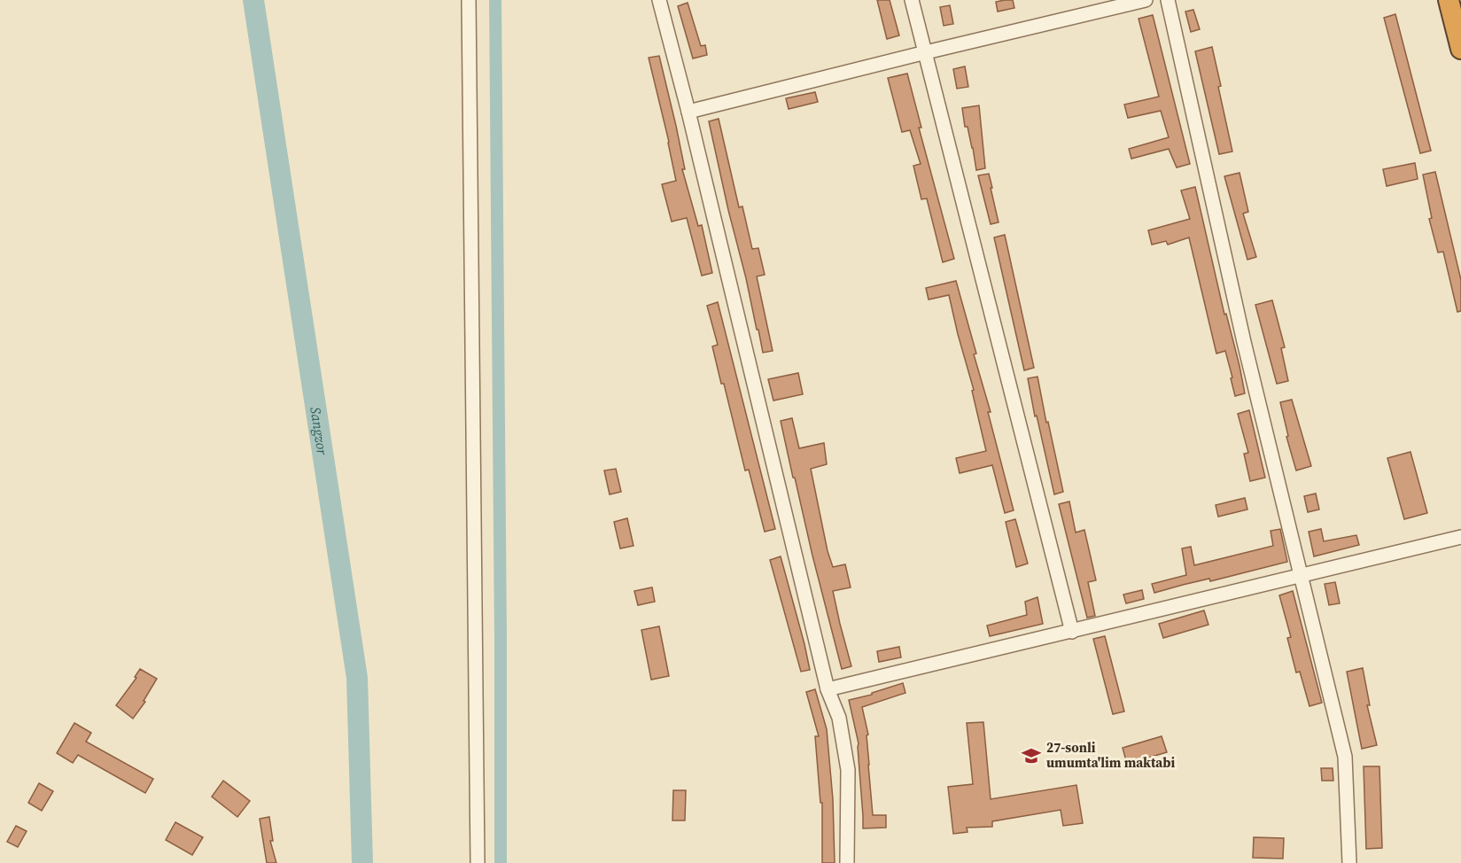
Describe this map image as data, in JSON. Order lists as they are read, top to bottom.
{
  "water": ["Sangzor"],
  "places": {
    "school or university": ["27-sonli umumta'lim maktabi"]
  }
}
